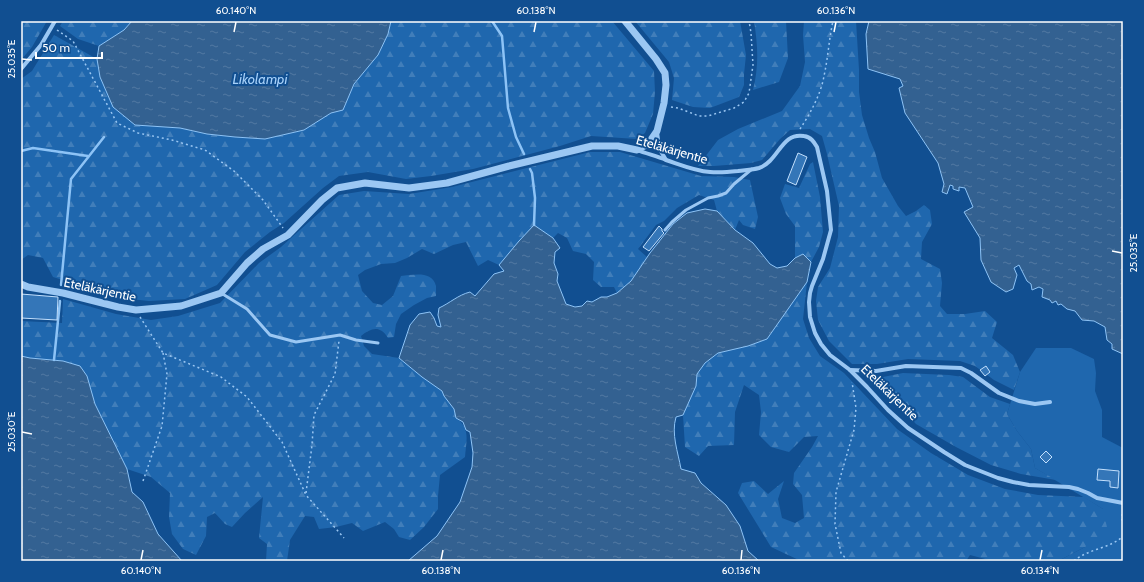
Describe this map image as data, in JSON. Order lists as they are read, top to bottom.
{
  "streets": {
    "street": ["Eteläkärjentie"]
  },
  "water": ["Likolampi"],
  "scale_bar": "50 m",
  "coordinates": [
    "60.140°N",
    "60.138°N",
    "60.136°N",
    "25.035°E",
    "25.030°E",
    "60.134°N"
  ]
}
